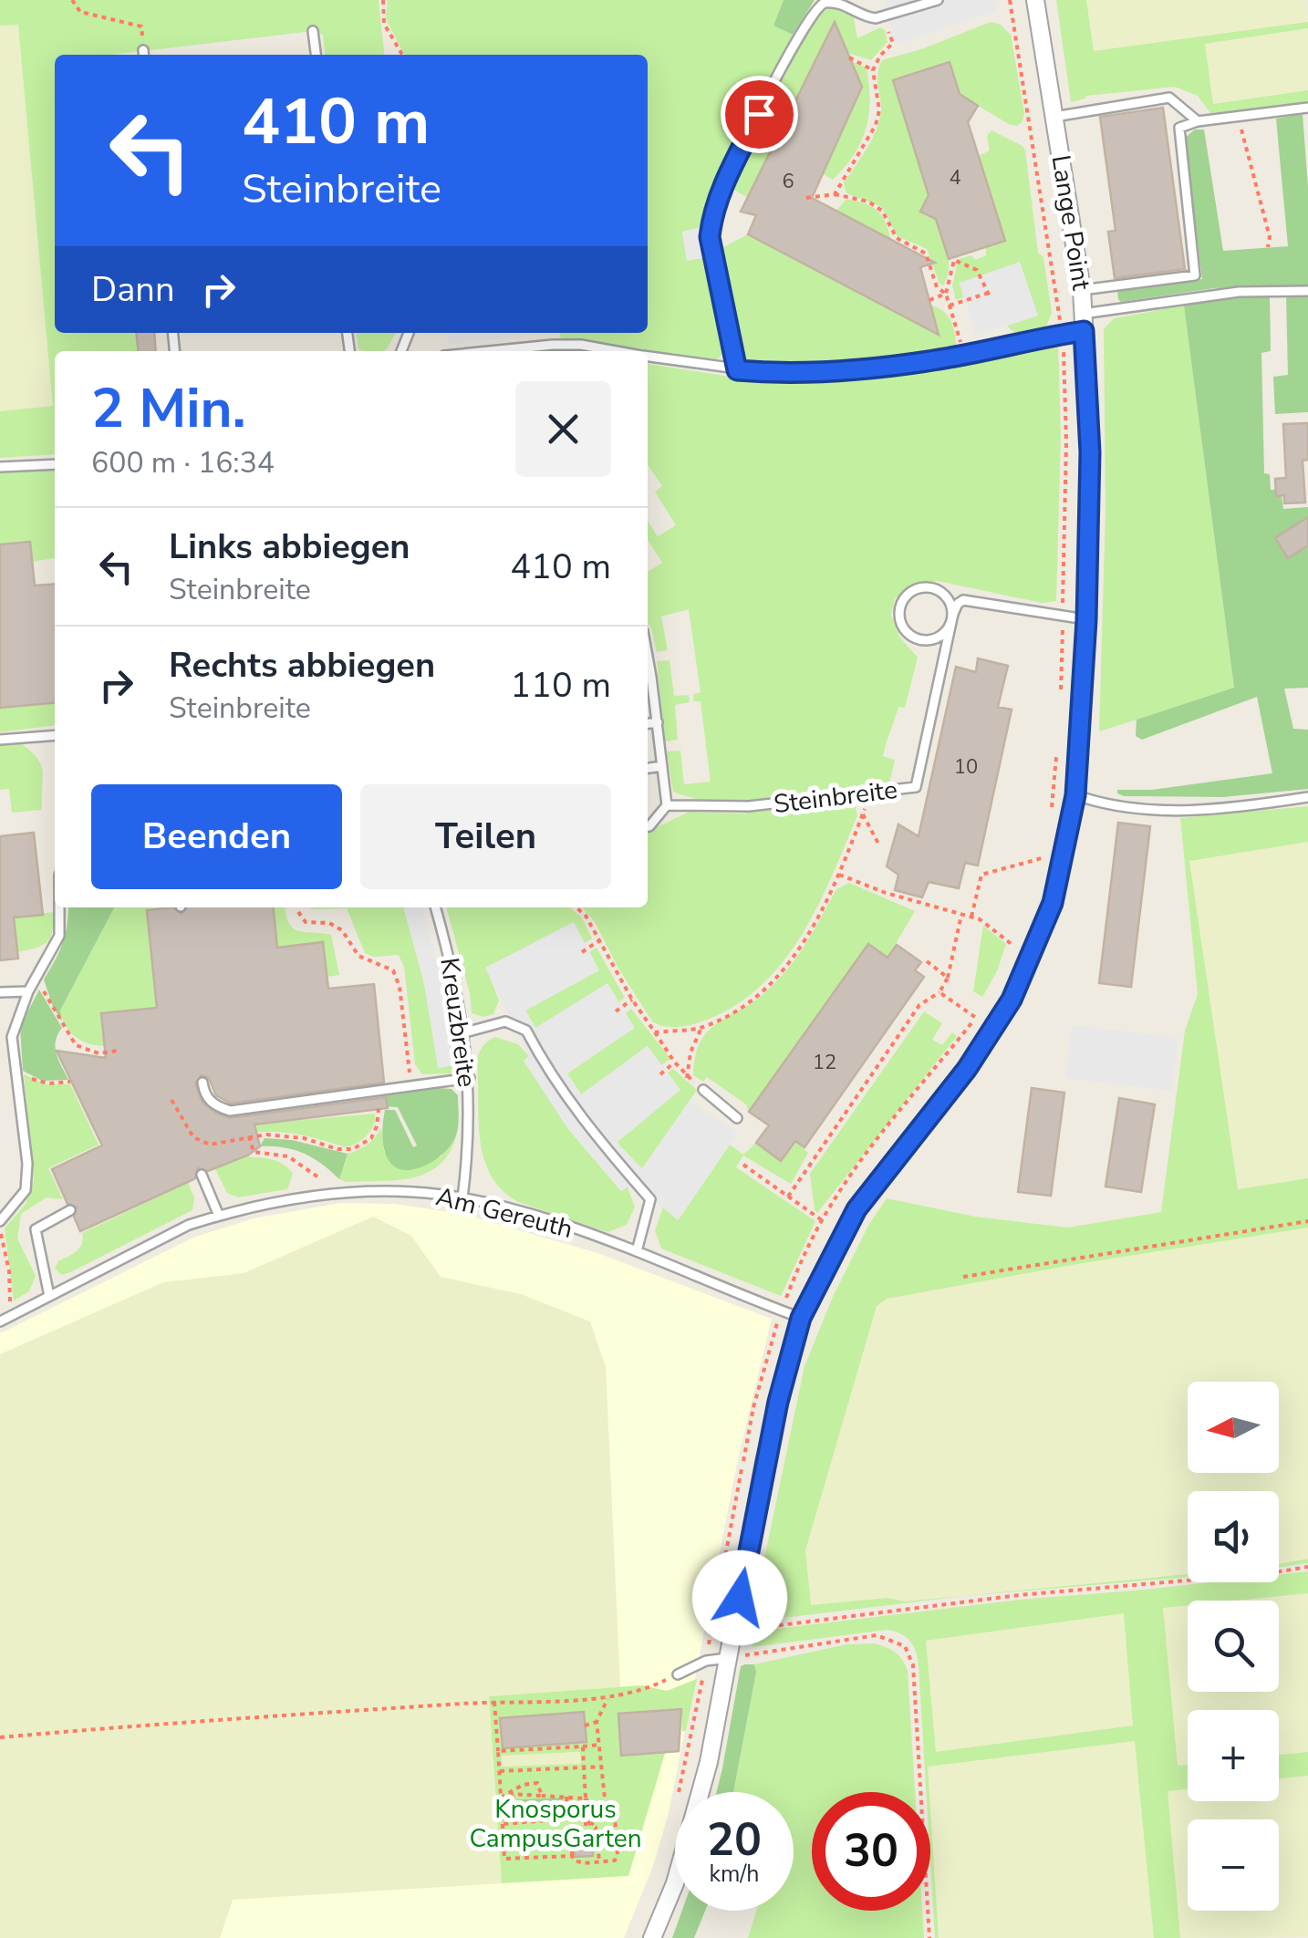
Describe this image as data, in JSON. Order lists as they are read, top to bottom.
{
  "streets": {
    "street": ["Lange Point"],
    "lane": ["Steinbreite", "Kreuzbreite", "Am Gereuth"]
  },
  "crossings": [
    ["Lange Point", "Am Gereuth"],
    ["Kreuzbreite", "Am Gereuth"]
  ],
  "parks": ["Knosporus CampusGarten"],
  "house_numbers": [
    "4",
    "6",
    "10",
    "12"
  ],
  "north": "left",
  "page": {
    "turn": ["410 m", "Steinbreite"],
    "then": "Dann",
    "heading": ["2 Min.", "600 m · 16:34"],
    "list": [
      {
        "name": "Links abbiegen",
        "note": "Steinbreite",
        "value": "410 m"
      },
      {
        "name": "Rechts abbiegen",
        "note": "Steinbreite",
        "value": "110 m"
      }
    ],
    "buttons": ["Beenden", "Teilen"],
    "map_buttons": ["+", "−"],
    "speed": "20 km/h",
    "limit": "30"
  }
}
